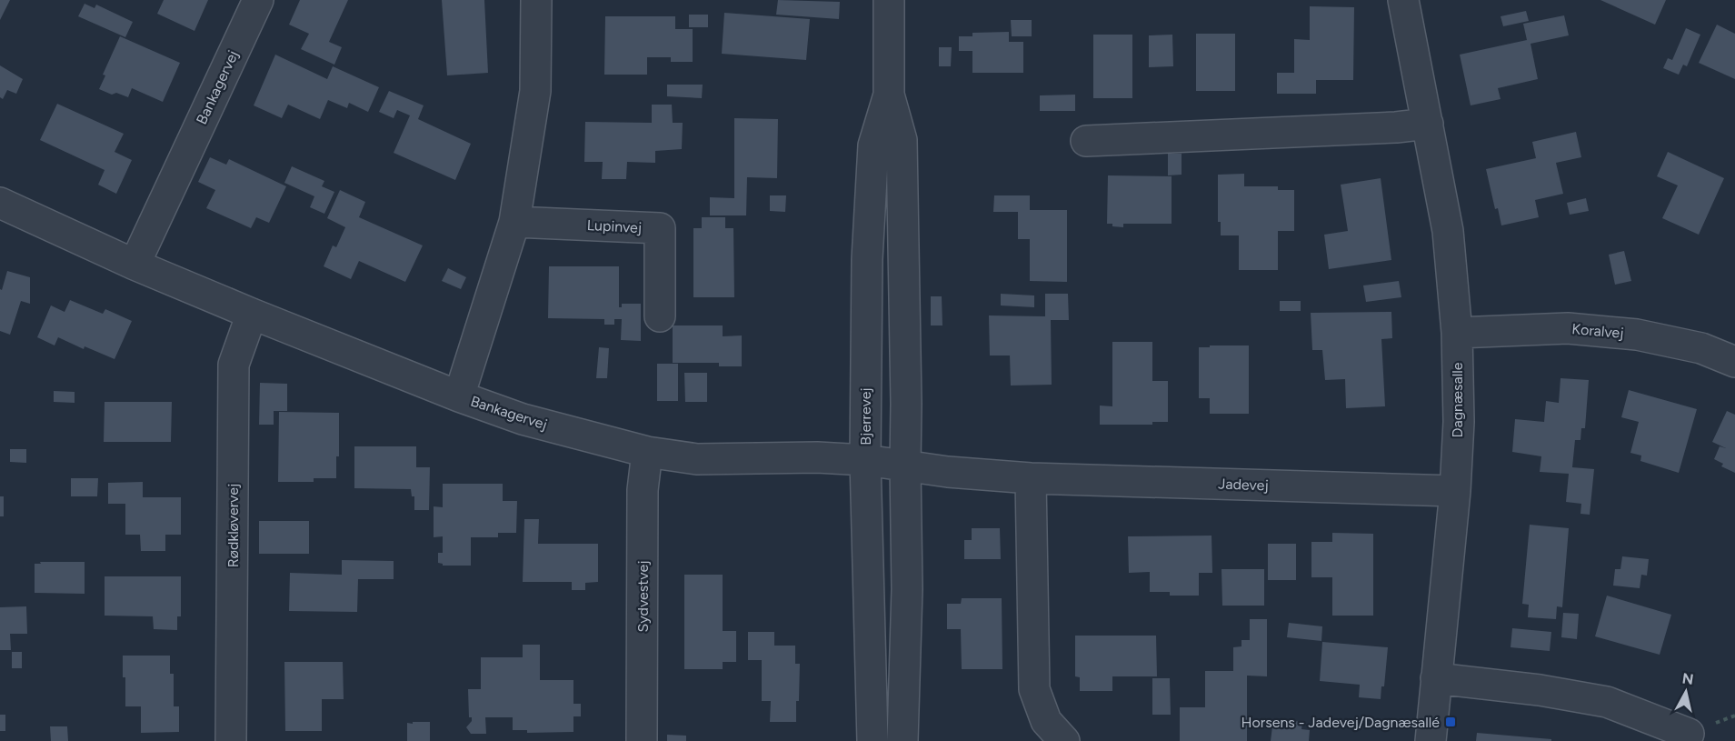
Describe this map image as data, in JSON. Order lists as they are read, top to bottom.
{
  "streets": {
    "street": [
      "Bankagervej",
      "Lupinvej",
      "Koralvej",
      "Dagnæsalle",
      "Bjerrevej",
      "Jadevej",
      "Rødkløvervej",
      "Sydvestvej"
    ]
  },
  "crossings": [
    ["Bankagervej", "Bjerrevej"],
    ["Bankagervej", "Jadevej"],
    ["Bankagervej", "Rødkløvervej"],
    ["Bankagervej", "Sydvestvej"],
    ["Koralvej", "Dagnæsalle"],
    ["Dagnæsalle", "Jadevej"],
    ["Bjerrevej", "Jadevej"]
  ],
  "places": {
    "transit": ["Horsens - Jadevej/Dagnæsallé"]
  },
  "north": "top"
}
